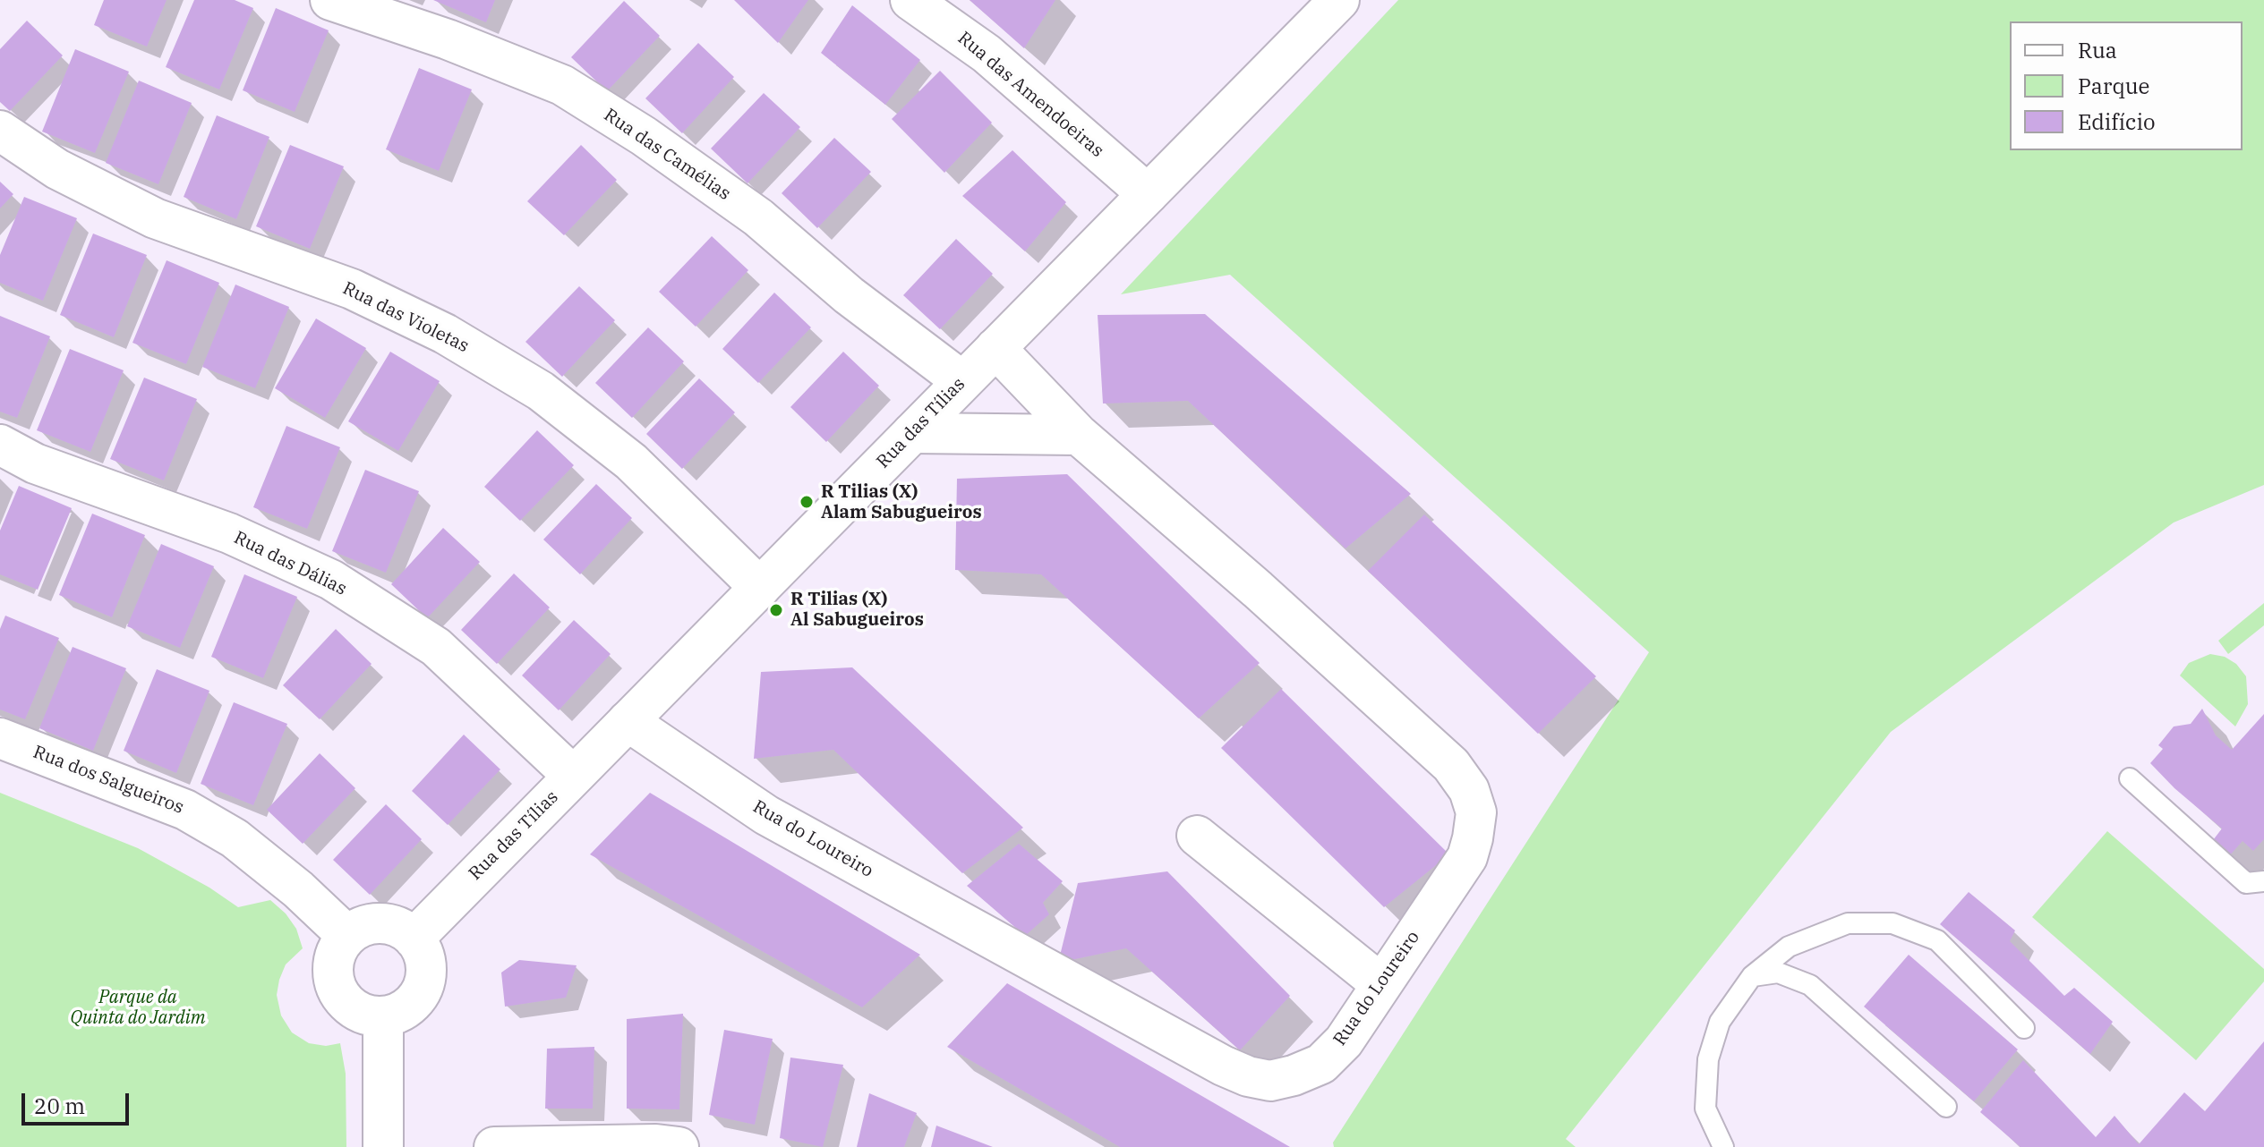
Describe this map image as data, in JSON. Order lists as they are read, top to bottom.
{
  "streets": {
    "street": [
      "Rua das Amendoeiras",
      "Rua das Camélias",
      "Rua das Violetas",
      "Rua das Tílias",
      "Rua das Dálias",
      "Rua dos Salgueiros",
      "Rua do Loureiro"
    ]
  },
  "crossings": [
    ["Rua das Amendoeiras", "Rua das Tílias"],
    ["Rua das Camélias", "Rua das Tílias"],
    ["Rua das Violetas", "Rua das Tílias"],
    ["Rua das Tílias", "Rua das Dálias"],
    ["Rua das Tílias", "Rua dos Salgueiros"],
    ["Rua das Tílias", "Rua do Loureiro"]
  ],
  "parks": ["Parque da Quinta do Jardim"],
  "places": ["R Tilias (X) Alam Sabugueiros", "R Tilias (X) Al Sabugueiros"],
  "legend": ["Rua", "Parque", "Edifício"],
  "scale_bar": "20 m"
}
